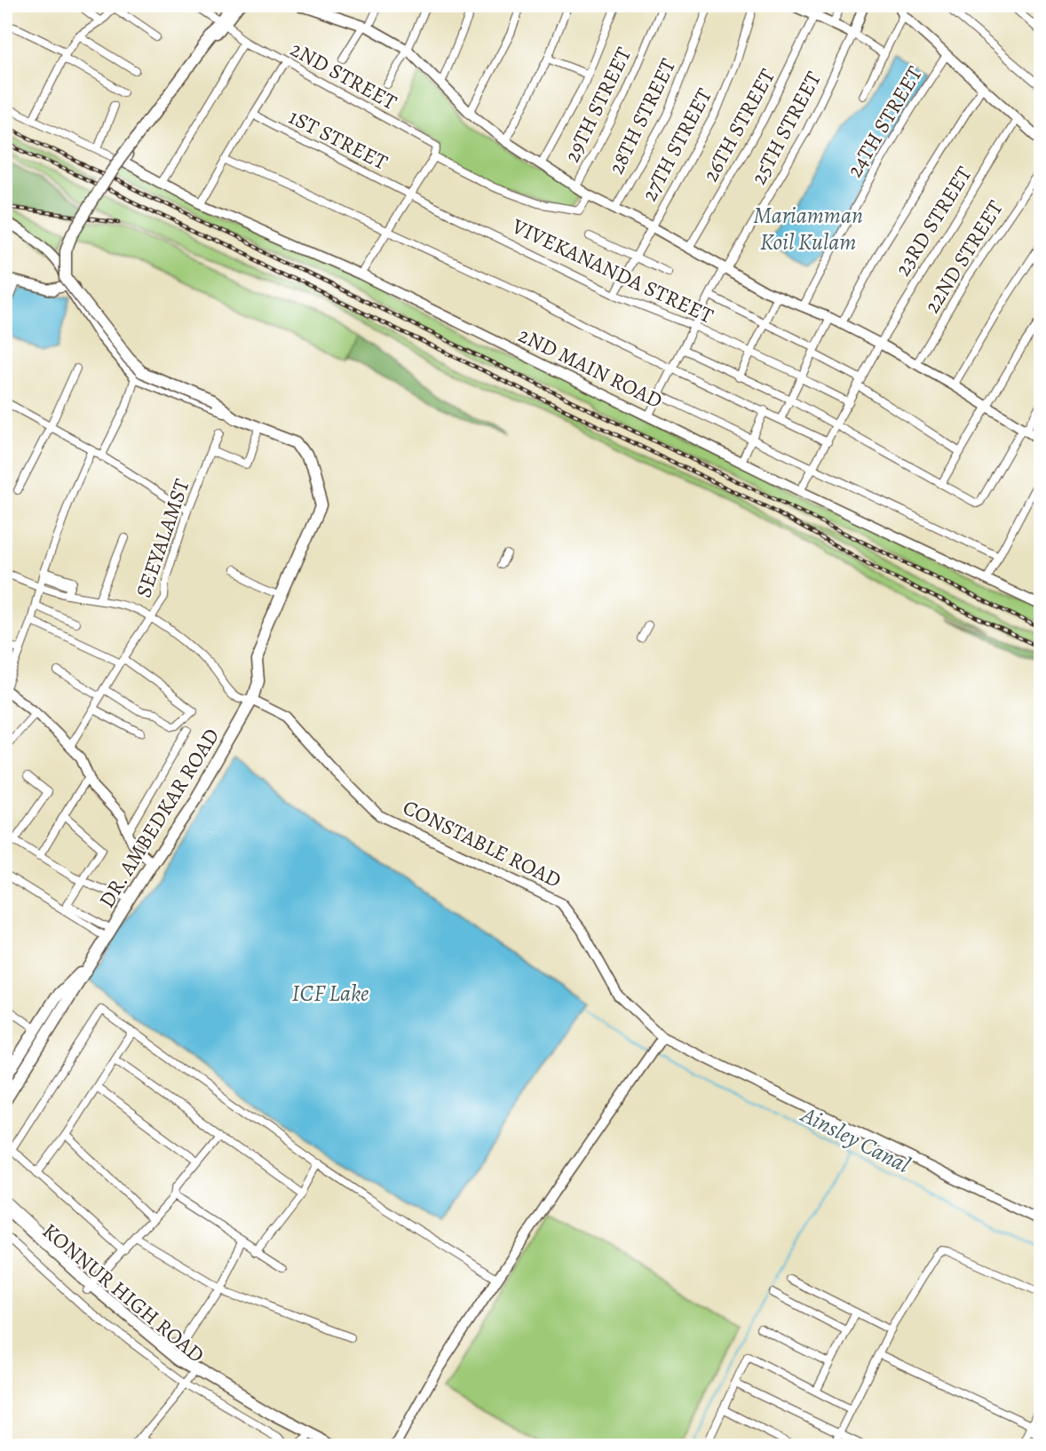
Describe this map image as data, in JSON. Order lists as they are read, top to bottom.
{
  "streets": {
    "main road": ["DR. AMBEDKAR ROAD", "KONNUR HIGH ROAD"],
    "street": [
      "2ND STREET",
      "29TH STREET",
      "28TH STREET",
      "24TH STREET",
      "26TH STREET",
      "25TH STREET",
      "1ST STREET",
      "27TH STREET",
      "23RD STREET",
      "22ND STREET",
      "VIVEKANANDA STREET",
      "2ND MAIN ROAD",
      "SEEYALAMST",
      "CONSTABLE ROAD"
    ]
  },
  "crossings": [
    ["25TH STREET", "VIVEKANANDA STREET"],
    ["25TH STREET", "2ND MAIN ROAD"],
    ["1ST STREET", "VIVEKANANDA STREET"],
    ["27TH STREET", "VIVEKANANDA STREET"],
    ["23RD STREET", "VIVEKANANDA STREET"],
    ["23RD STREET", "2ND MAIN ROAD"],
    ["DR. AMBEDKAR ROAD", "CONSTABLE ROAD"]
  ],
  "water": ["Mariamman Koil Kulam", "ICF Lake", "Ainsley Canal"]
}
